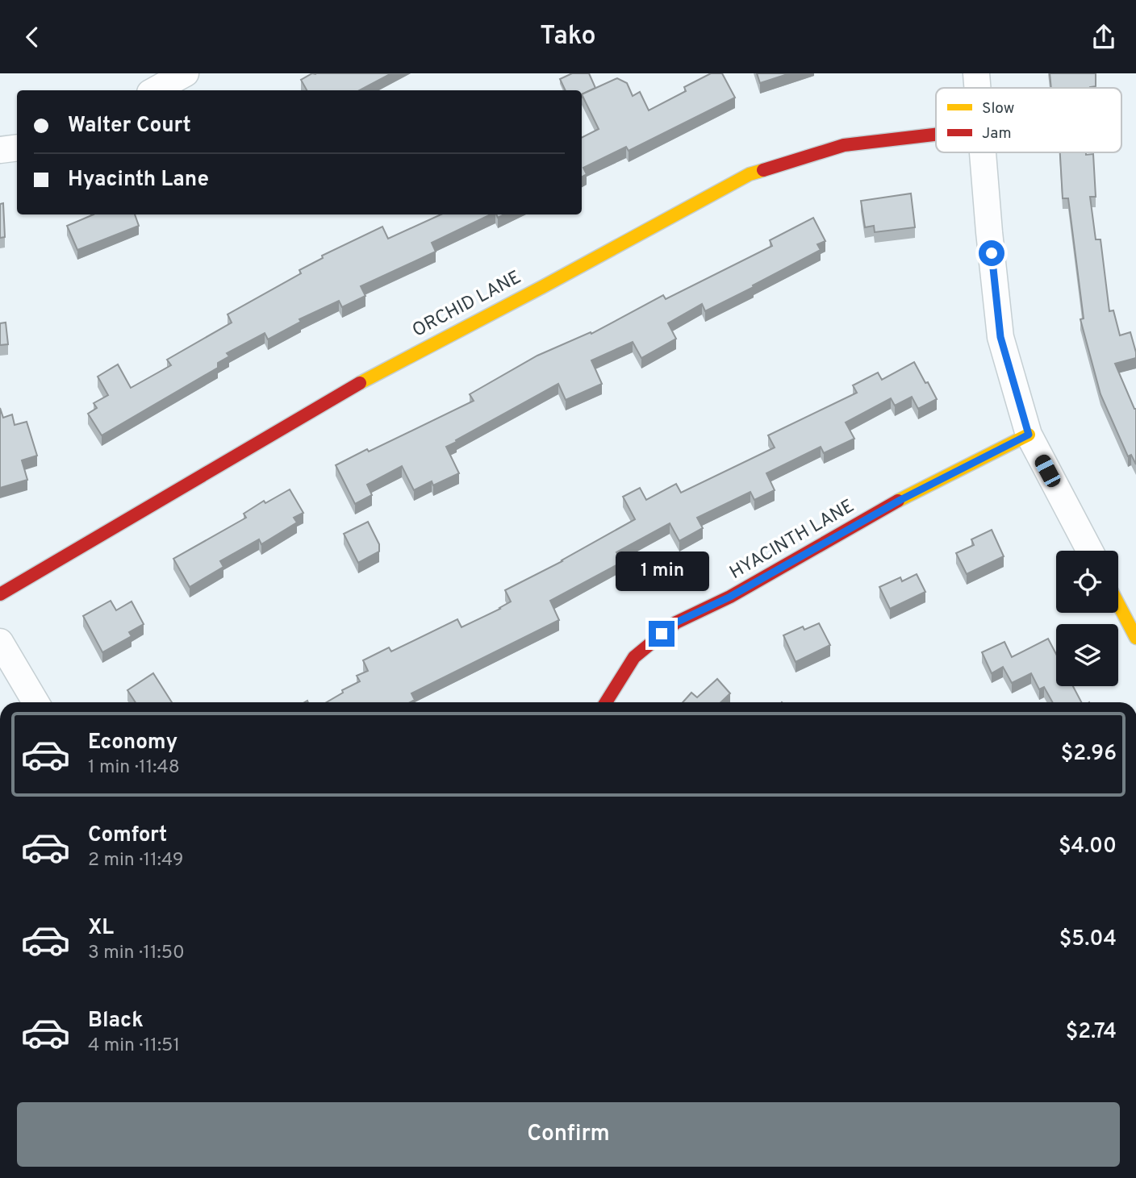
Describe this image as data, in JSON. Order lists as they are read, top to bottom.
{
  "streets": {
    "street": ["ORCHID LANE", "HYACINTH LANE"]
  },
  "legend": ["Slow", "Jam"],
  "page": {
    "header": "Tako",
    "banner": ["Walter Court", "Hyacinth Lane"],
    "bubble": "1 min",
    "list": [
      {
        "name": "Economy",
        "note": "1 min · 11:48",
        "value": "$2.96"
      },
      {
        "name": "Comfort",
        "note": "2 min · 11:49",
        "value": "$4.00"
      },
      {
        "name": "XL",
        "note": "3 min · 11:50",
        "value": "$5.04"
      },
      {
        "name": "Black",
        "note": "4 min · 11:51",
        "value": "$2.74"
      }
    ],
    "buttons": "Confirm"
  }
}
